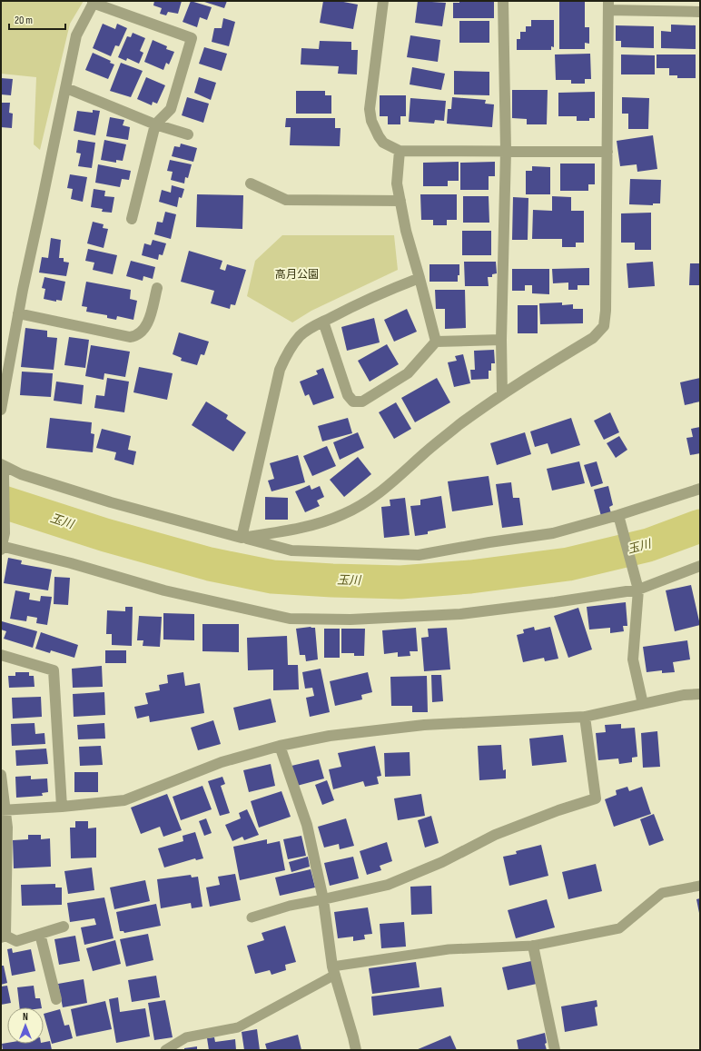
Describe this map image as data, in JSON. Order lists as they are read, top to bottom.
{
  "water": ["玉川"],
  "parks": ["高月公園"],
  "scale_bar": "20 m",
  "north": "top"
}
